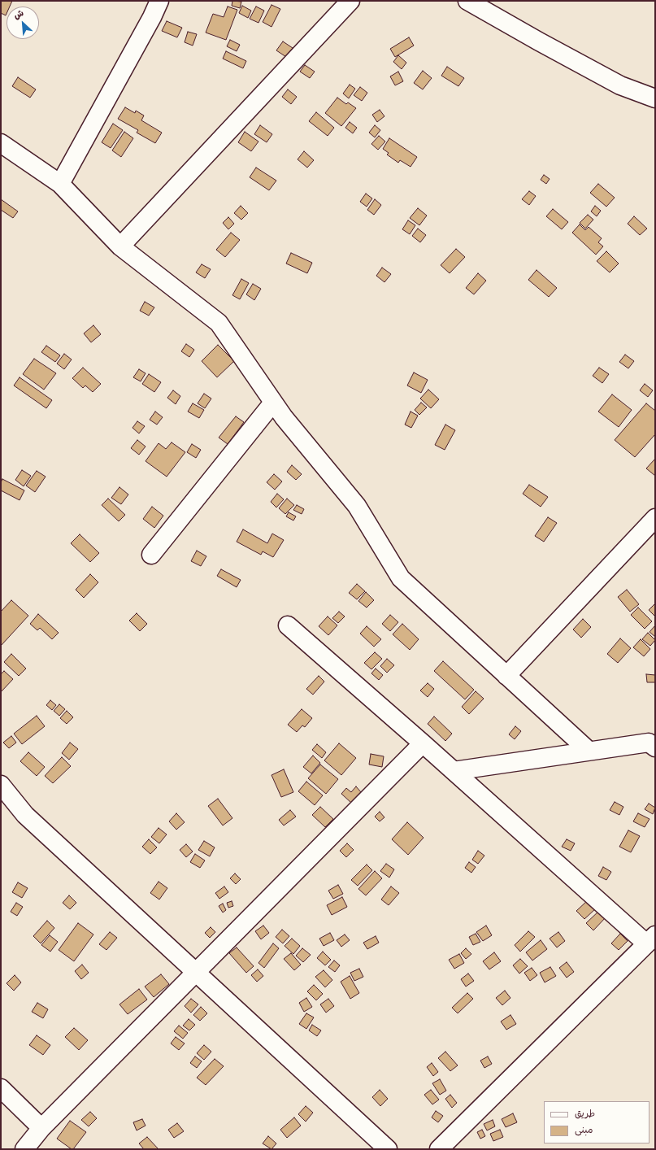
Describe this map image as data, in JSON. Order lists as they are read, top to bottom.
{
  "legend": ["طريق", "مبنى"],
  "north": "top left"
}
